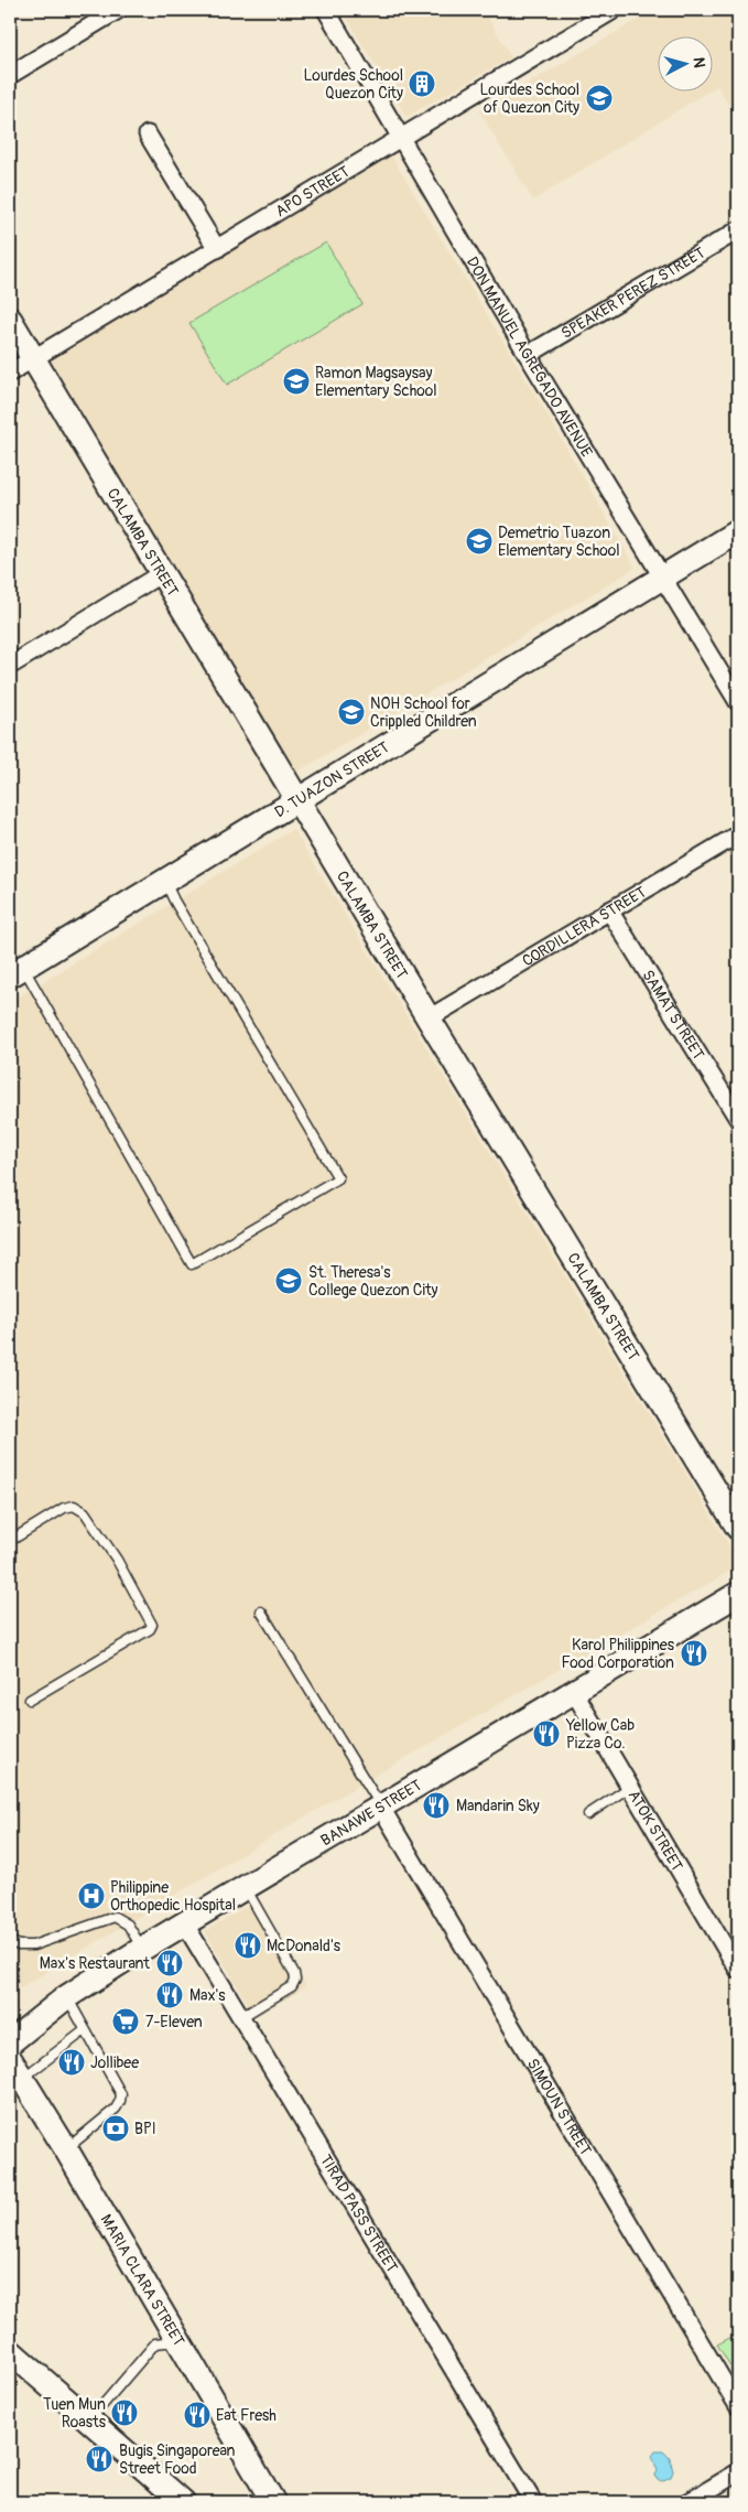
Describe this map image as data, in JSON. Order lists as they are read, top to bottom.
{
  "streets": {
    "street": [
      "APO STREET",
      "SPEAKER PEREZ STREET",
      "DON MANUEL AGREGADO AVENUE",
      "CALAMBA STREET",
      "D. TUAZON STREET",
      "CORDILLERA STREET",
      "SAMAT STREET",
      "BANAWE STREET",
      "ATOK STREET",
      "SIMOUN STREET",
      "TIRAD PASS STREET",
      "MARIA CLARA STREET"
    ]
  },
  "crossings": [
    ["APO STREET", "DON MANUEL AGREGADO AVENUE"],
    ["APO STREET", "CALAMBA STREET"],
    ["SPEAKER PEREZ STREET", "DON MANUEL AGREGADO AVENUE"],
    ["DON MANUEL AGREGADO AVENUE", "D. TUAZON STREET"],
    ["CALAMBA STREET", "D. TUAZON STREET"],
    ["CALAMBA STREET", "CORDILLERA STREET"],
    ["CORDILLERA STREET", "SAMAT STREET"],
    ["BANAWE STREET", "ATOK STREET"],
    ["BANAWE STREET", "SIMOUN STREET"],
    ["BANAWE STREET", "TIRAD PASS STREET"]
  ],
  "places": {
    "building": ["Lourdes School Quezon City"],
    "school or university": [
      "Lourdes School of Quezon City",
      "Ramon Magsaysay Elementary School",
      "Demetrio Tuazon Elementary School",
      "NOH School for Crippled Children",
      "St. Theresa's College Quezon City"
    ],
    "restaurant": [
      "Karol Philippines Food Corporation",
      "Yellow Cab Pizza Co.",
      "Mandarin Sky",
      "McDonald's",
      "Max's Restaurant",
      "Max's",
      "Jollibee",
      "Tuen Mun Roasts",
      "Eat Fresh",
      "Bugis Singaporean Street Food"
    ],
    "hospital": ["Philippine Orthopedic Hospital"],
    "supermarket": ["7-Eleven"],
    "bank": ["BPI"]
  },
  "north": "right"
}
